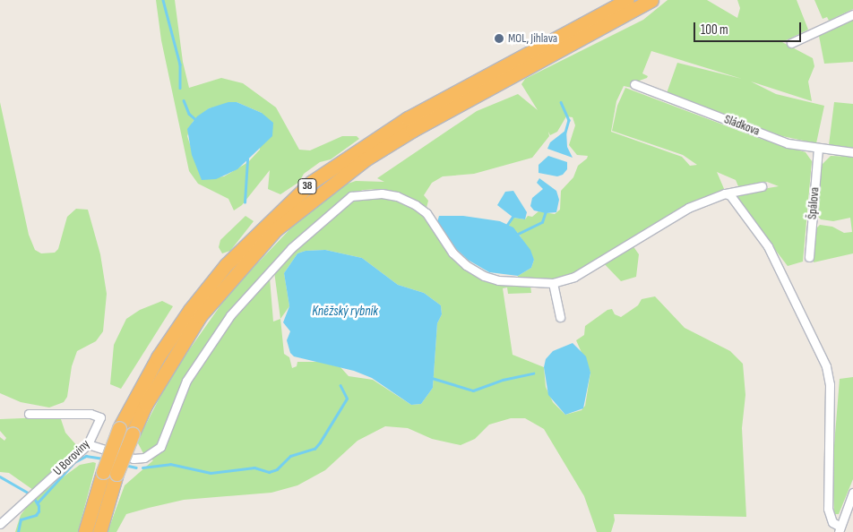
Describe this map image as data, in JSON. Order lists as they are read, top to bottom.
{
  "streets": {
    "highway": ["38"],
    "street": ["Sládkova", "Špálova", "U Boroviny"]
  },
  "crossings": [
    ["Sládkova", "Špálova"]
  ],
  "water": ["Kněžský rybník"],
  "places": ["MOL, Jihlava"],
  "scale_bar": "100 m"
}
